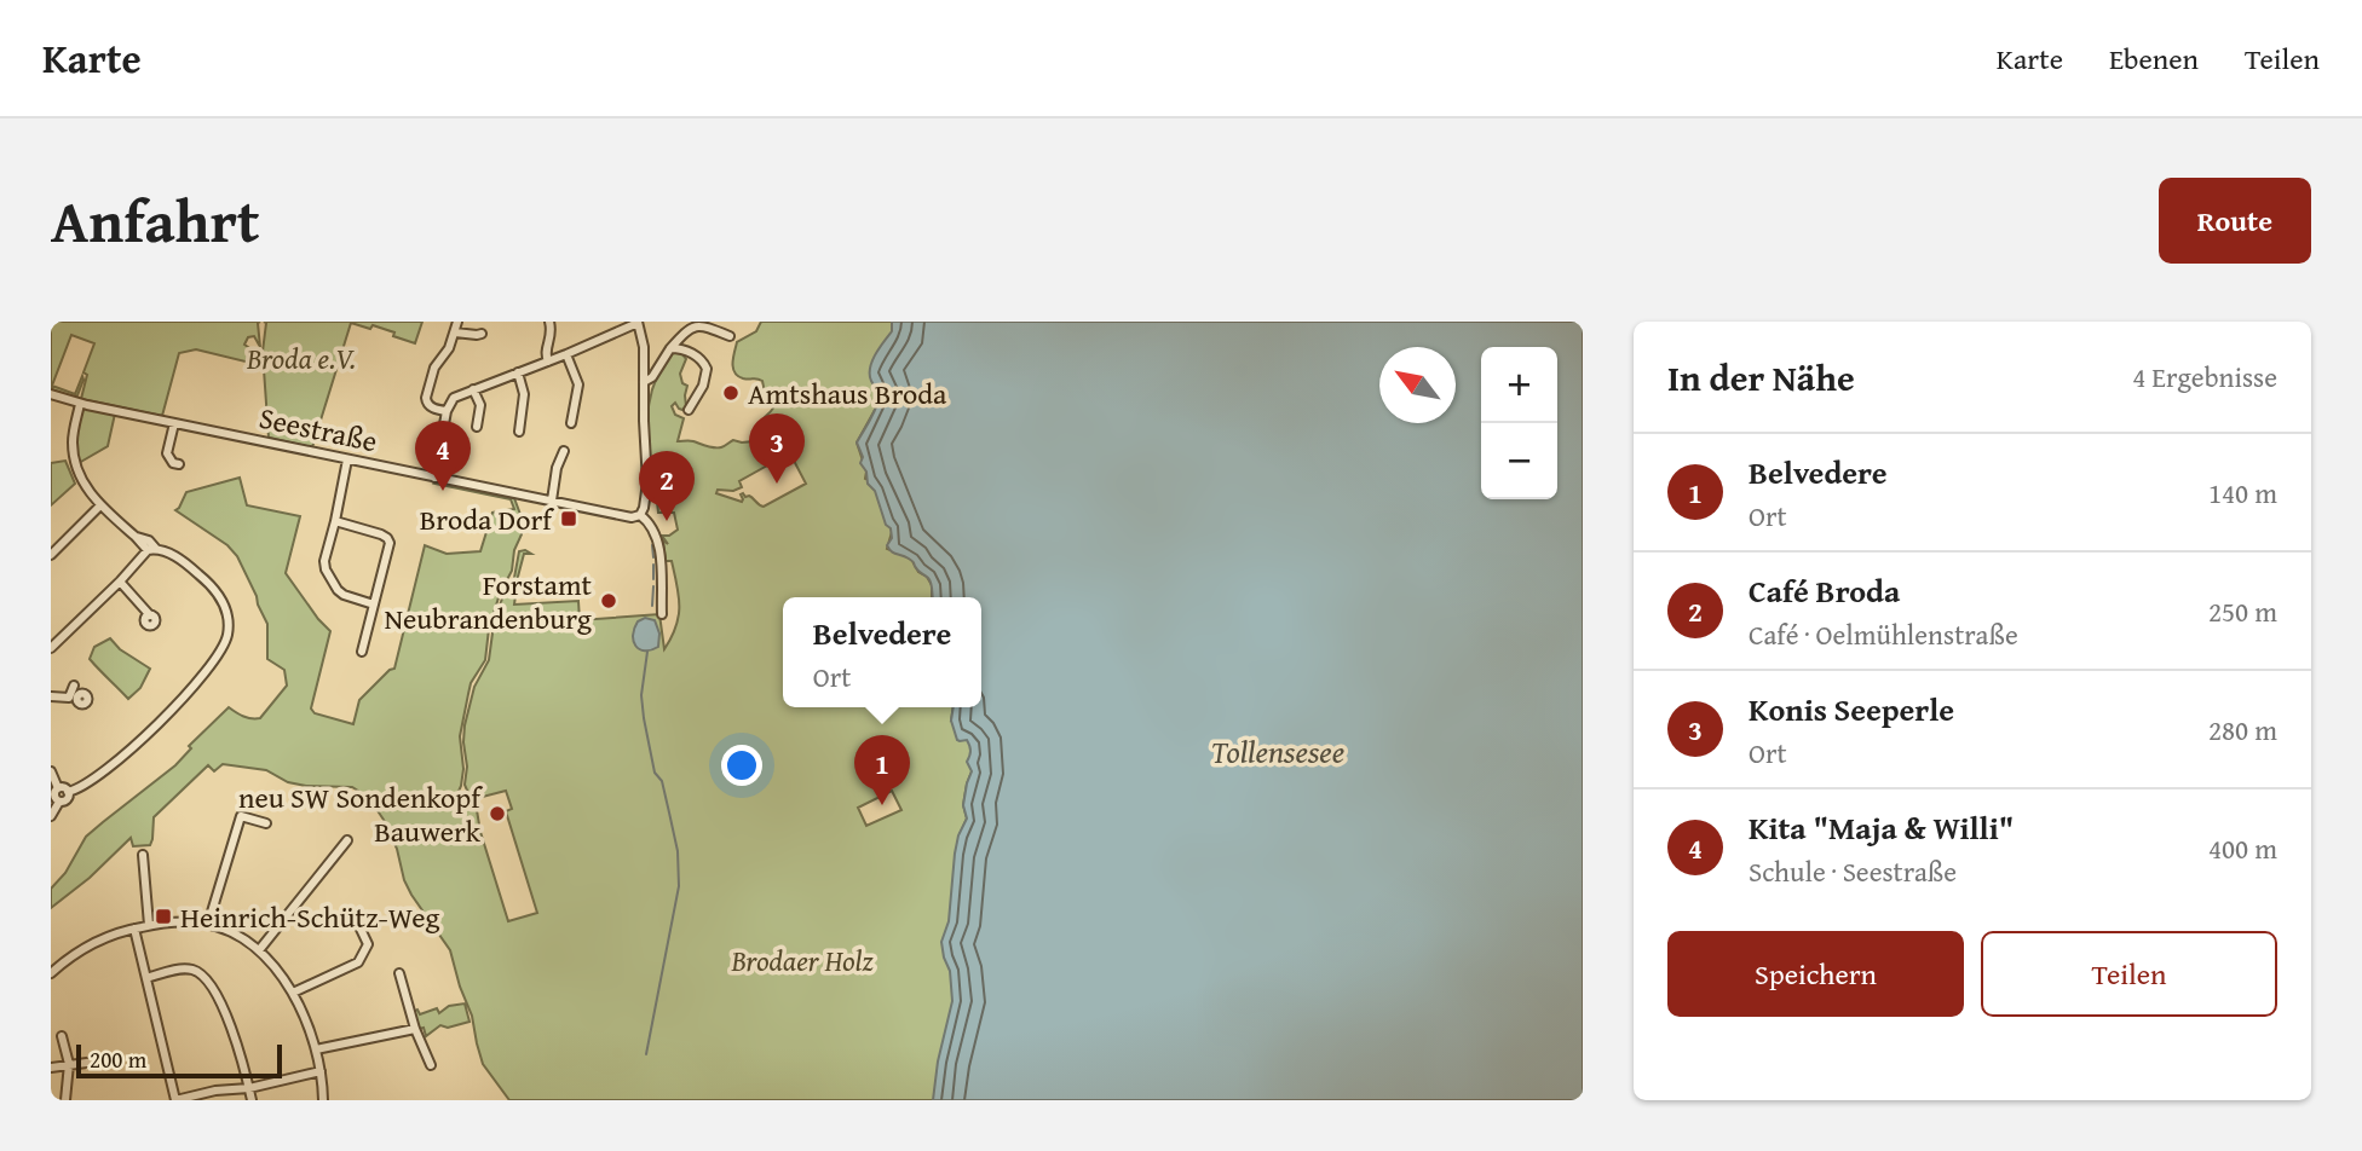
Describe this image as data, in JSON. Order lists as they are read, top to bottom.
{
  "streets": {
    "street": ["Seestraße"]
  },
  "water": ["Tollensesee"],
  "parks": ["Broda e.V.", "Brodaer Holz"],
  "places": {
    "other": ["Amtshaus Broda", "Forstamt Neubrandenburg", "neu SW Sondenkopf Bauwerk"],
    "transit": ["Broda Dorf", "Heinrich-Schütz-Weg"]
  },
  "scale_bar": "200 m",
  "north": "top left",
  "page": {
    "header": "Karte",
    "nav": ["Karte", "Ebenen", "Teilen"],
    "title": "Anfahrt",
    "buttons": [
      "Route",
      ["Speichern", "Teilen"]
    ],
    "heading": ["In der Nähe", "4 Ergebnisse"],
    "map_buttons": ["+", "−"],
    "pins": [
      "3",
      "4",
      "2",
      "1"
    ],
    "list": [
      {
        "mark": "1",
        "name": "Belvedere",
        "note": "Ort",
        "value": "140 m"
      },
      {
        "mark": "2",
        "name": "Café Broda",
        "note": "Café · Oelmühlenstraße",
        "value": "250 m"
      },
      {
        "mark": "3",
        "name": "Konis Seeperle",
        "note": "Ort",
        "value": "280 m"
      },
      {
        "mark": "4",
        "name": "Kita \"Maja & Willi\"",
        "note": "Schule · Seestraße",
        "value": "400 m"
      }
    ],
    "popup": ["Belvedere", "Ort"],
    "scale": "200 m"
  }
}
